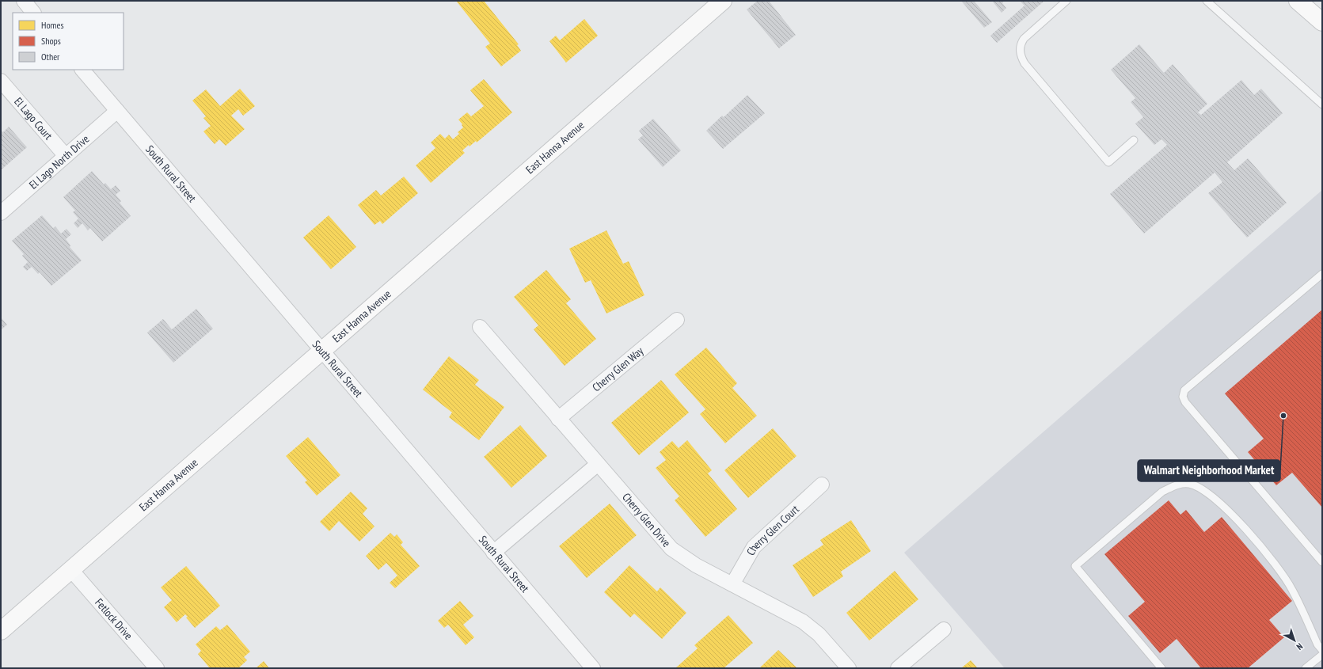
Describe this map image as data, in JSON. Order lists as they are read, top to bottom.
{
  "streets": {
    "main road": ["East Hanna Avenue"],
    "street": [
      "El Lago Court",
      "El Lago North Drive",
      "South Rural Street",
      "Cherry Glen Way",
      "Cherry Glen Drive",
      "Cherry Glen Court",
      "Fetlock Drive"
    ]
  },
  "crossings": [
    ["El Lago Court", "El Lago North Drive"],
    ["East Hanna Avenue", "South Rural Street"],
    ["East Hanna Avenue", "Fetlock Drive"],
    ["El Lago North Drive", "South Rural Street"],
    ["Cherry Glen Way", "Cherry Glen Drive"],
    ["Cherry Glen Drive", "Cherry Glen Court"]
  ],
  "places": ["Walmart Neighborhood Market"],
  "legend": ["Homes", "Shops", "Other"],
  "north": "bottom right"
}
